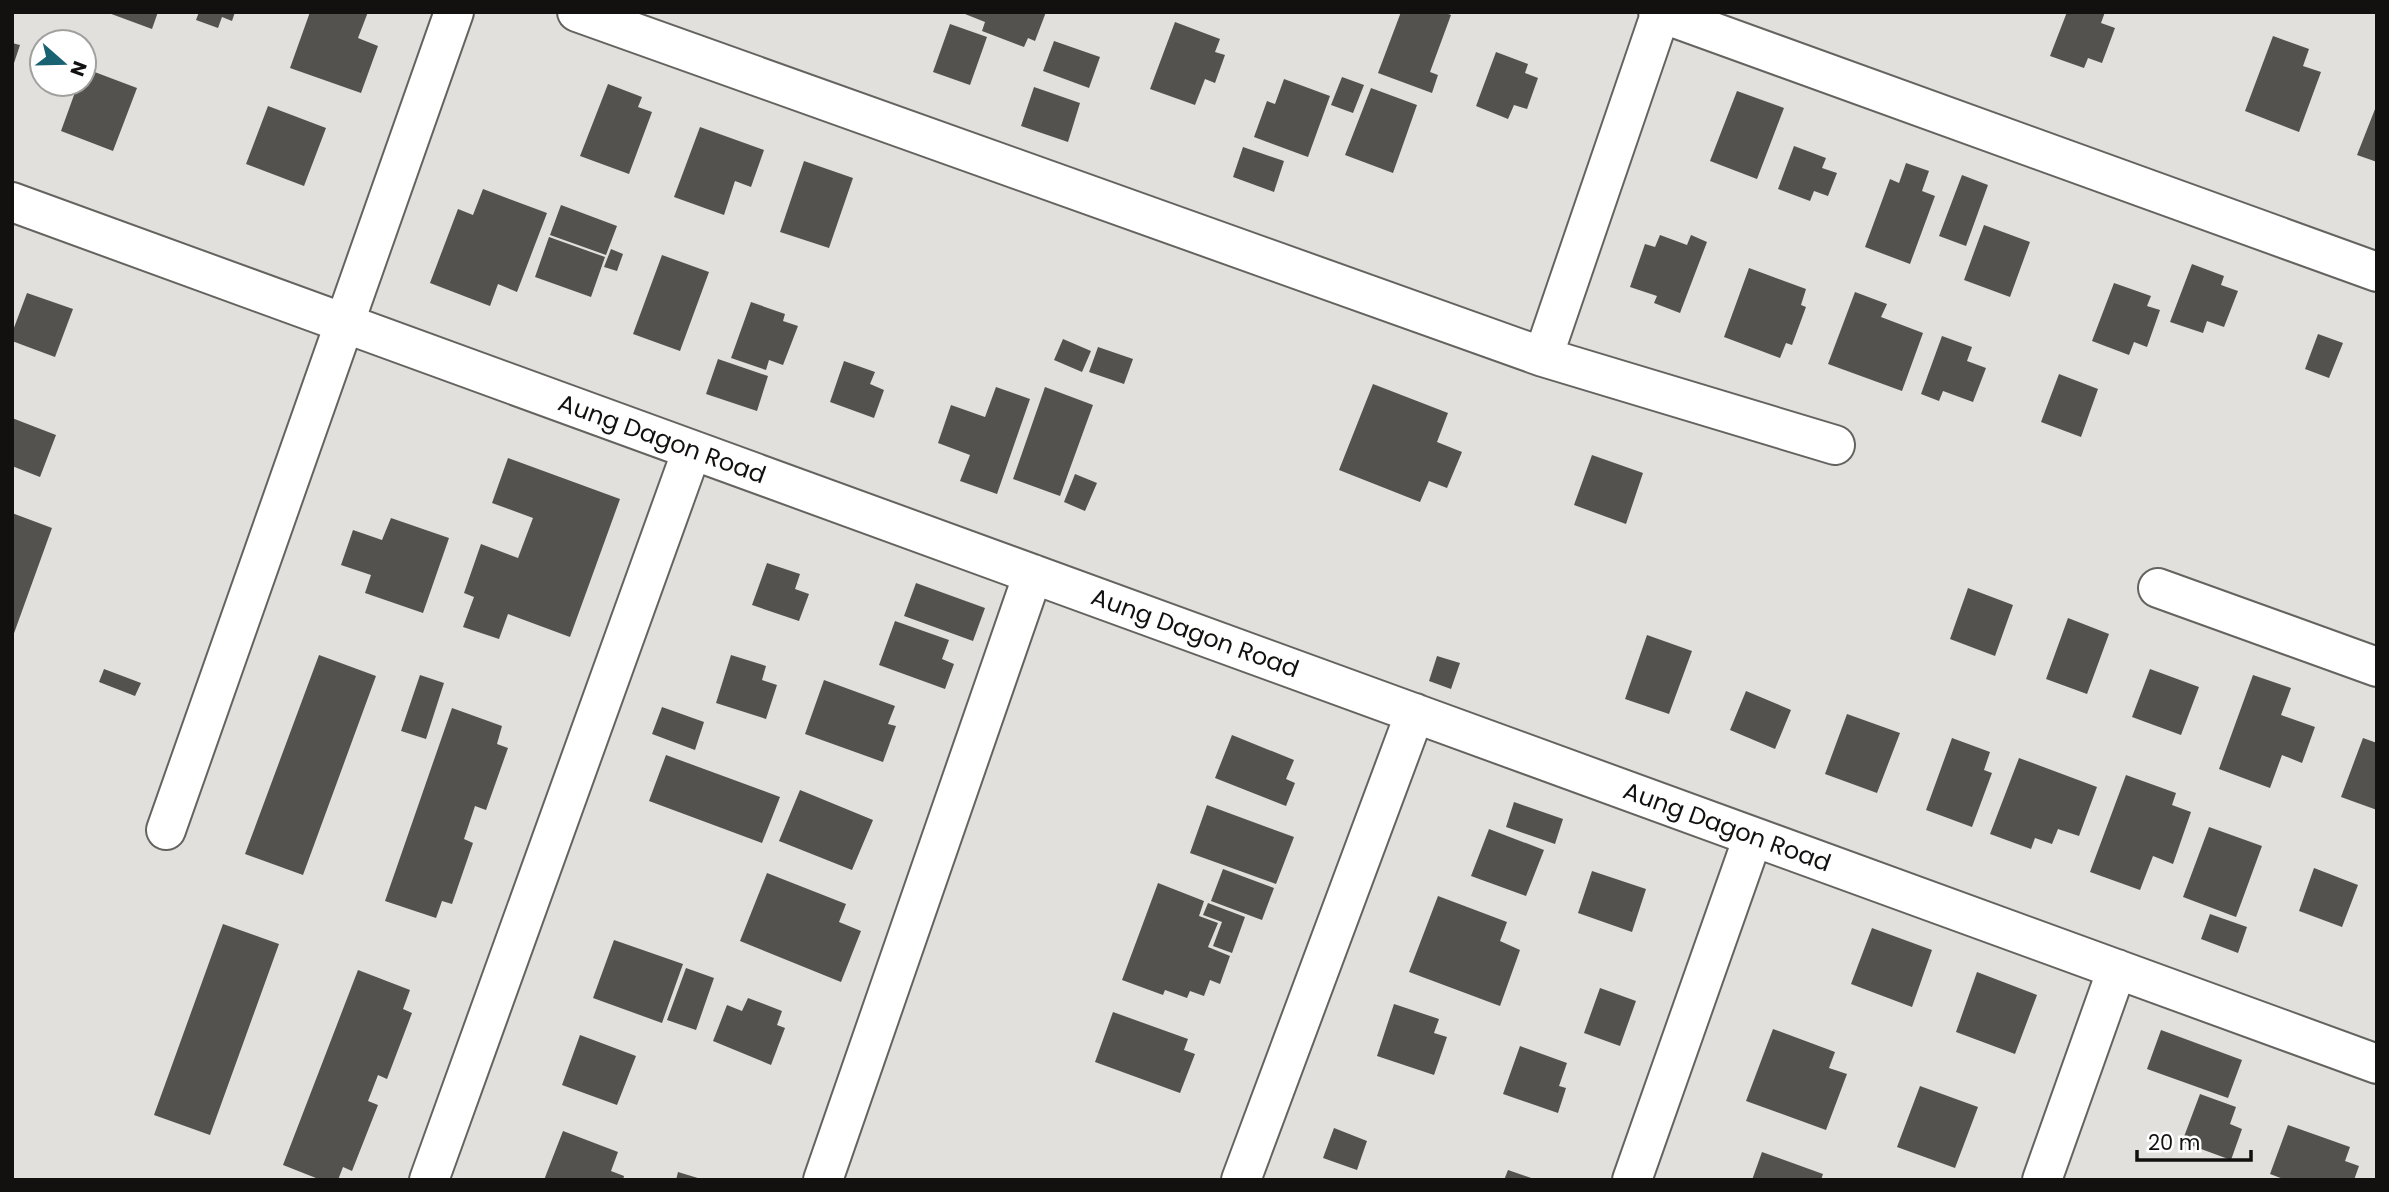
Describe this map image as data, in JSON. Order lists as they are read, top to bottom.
{
  "streets": {
    "street": ["Aung Dagon Road"]
  },
  "scale_bar": "20 m",
  "north": "right"
}
